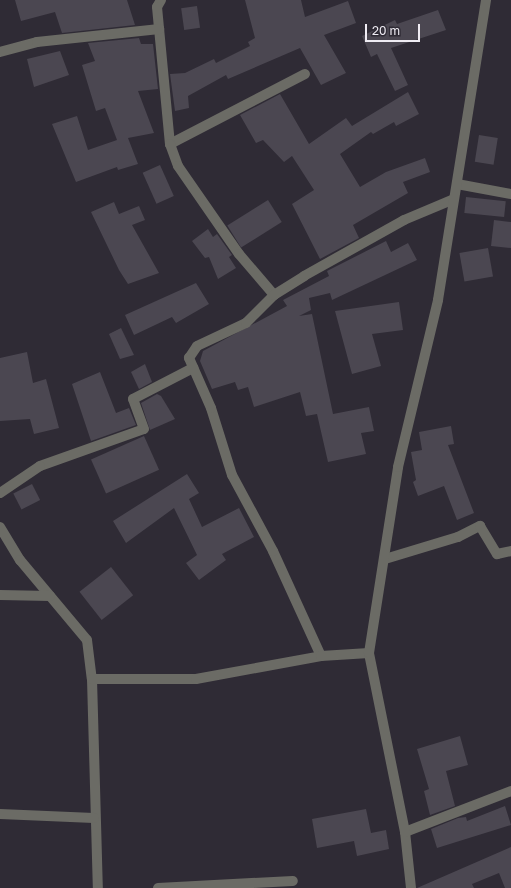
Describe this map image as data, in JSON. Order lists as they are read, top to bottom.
{
  "scale_bar": "20 m"
}
